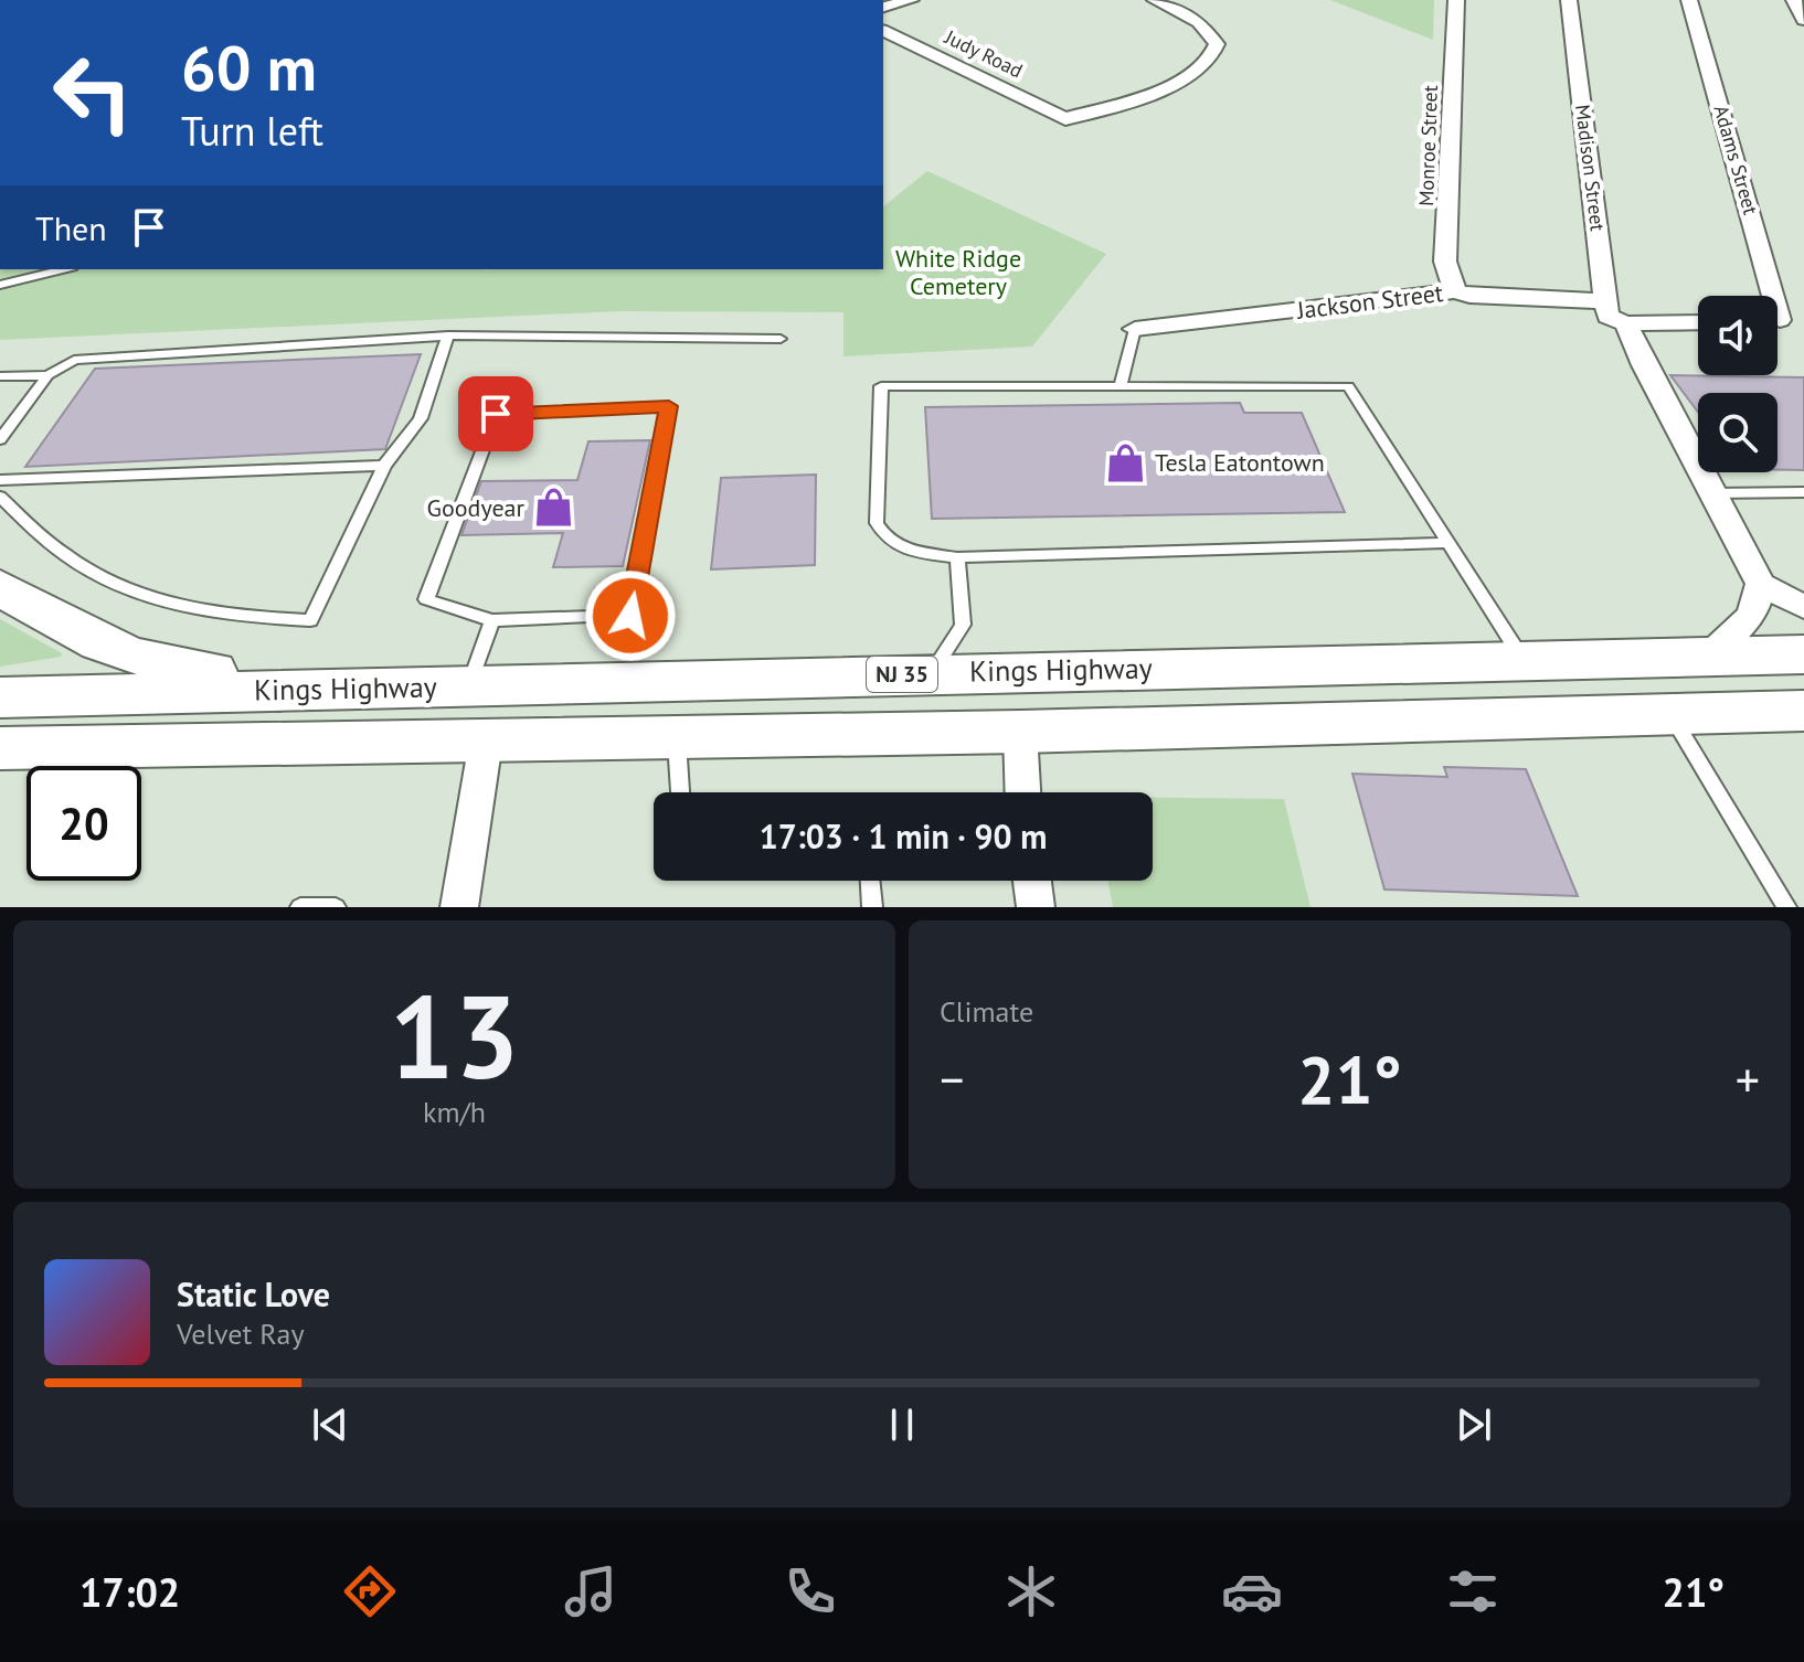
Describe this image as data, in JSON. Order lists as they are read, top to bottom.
{
  "streets": {
    "main road": ["Kings Highway", "NJ 35"],
    "street": [
      "Judy Road",
      "Monroe Street",
      "Adams Street",
      "Madison Street",
      "Jackson Street"
    ]
  },
  "crossings": [
    ["Monroe Street", "Jackson Street"],
    ["Madison Street", "Jackson Street"]
  ],
  "parks": ["White Ridge Cemetery"],
  "places": {
    "shop": ["Tesla Eatontown", "Goodyear"]
  },
  "page": {
    "turn": ["60 m", "Turn left"],
    "then": "Then",
    "limit": "20",
    "trip": "17:03 · 1 min · 90 m",
    "tile": [
      ["13", "km/h"],
      "Climate"
    ],
    "heat": ["−", "21°", "+"],
    "song": ["Static Love", "Velvet Ray"],
    "tabs": ["17:02", "21°"]
  }
}
